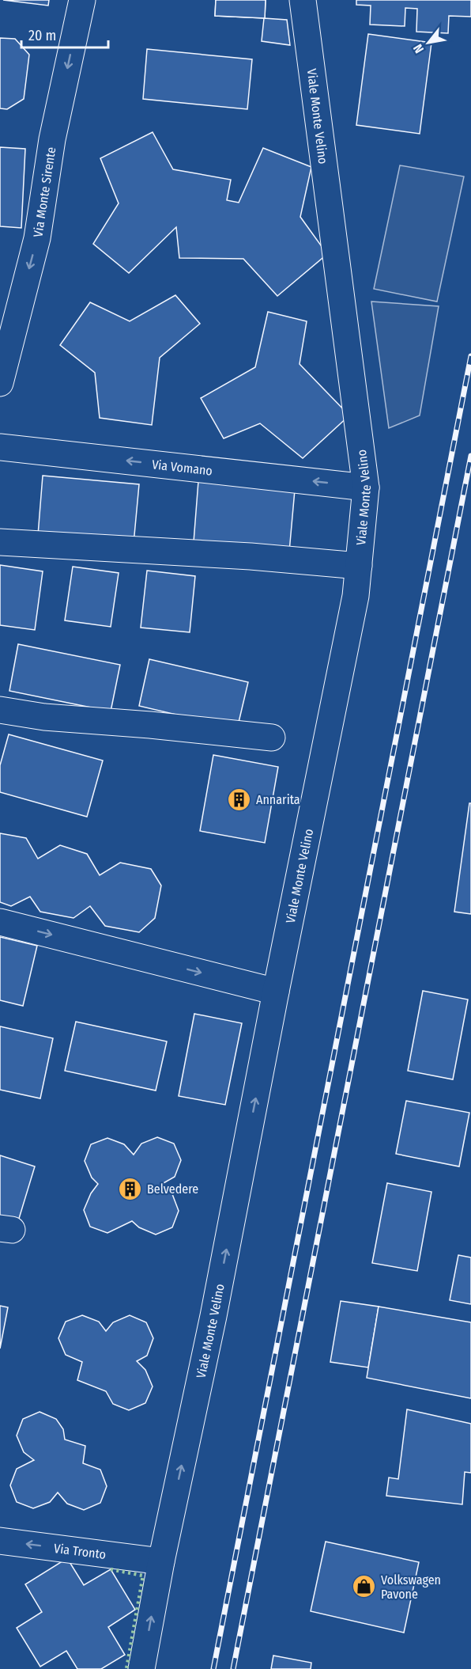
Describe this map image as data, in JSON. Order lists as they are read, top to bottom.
{
  "streets": {
    "street": [
      "Viale Monte Velino",
      "Via Monte Sirente",
      "Via Vomano",
      "Via Tronto"
    ]
  },
  "crossings": [
    ["Viale Monte Velino", "Via Vomano"],
    ["Viale Monte Velino", "Via Tronto"]
  ],
  "one_way": ["Viale Monte Velino", "Via Monte Sirente", "Via Tronto"],
  "places": {
    "building": ["Annarita", "Belvedere"],
    "shop": ["Volkswagen Pavone"]
  },
  "scale_bar": "20 m",
  "north": "bottom left"
}
